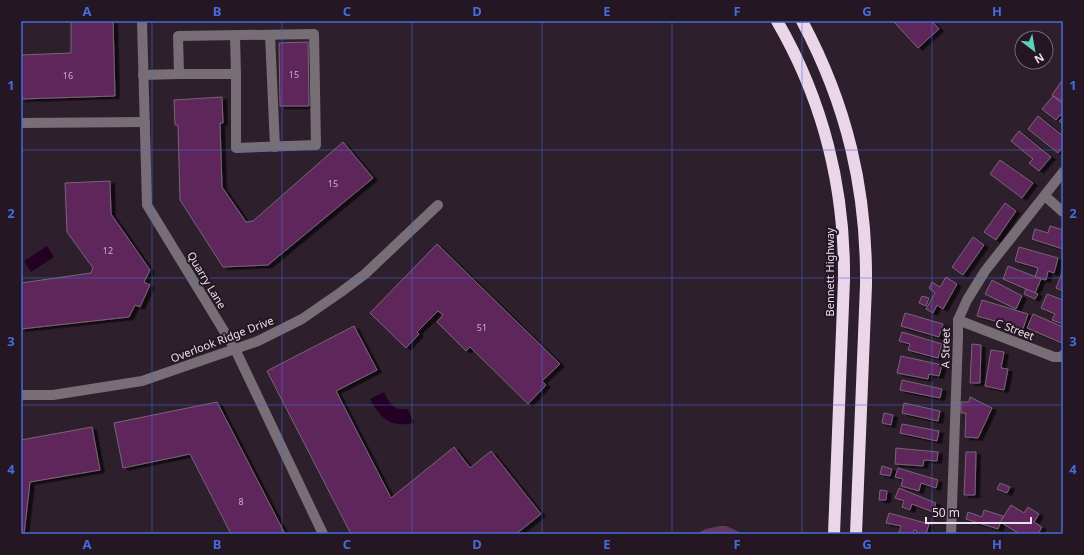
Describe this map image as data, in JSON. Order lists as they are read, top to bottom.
{
  "streets": {
    "highway": ["Bennett Highway"],
    "street": [
      "Quarry Lane",
      "C Street",
      "Overlook Ridge Drive",
      "A Street"
    ]
  },
  "crossings": [
    ["Quarry Lane", "Overlook Ridge Drive"],
    ["C Street", "A Street"]
  ],
  "house_numbers": [
    "15",
    "16",
    "15",
    "12",
    "51",
    "8"
  ],
  "scale_bar": "50 m",
  "north": "bottom right",
  "grid": {
    "columns": [
      "A",
      "B",
      "C",
      "D",
      "E",
      "F",
      "G",
      "H"
    ],
    "rows": [
      "1",
      "2",
      "3",
      "4"
    ]
  }
}
